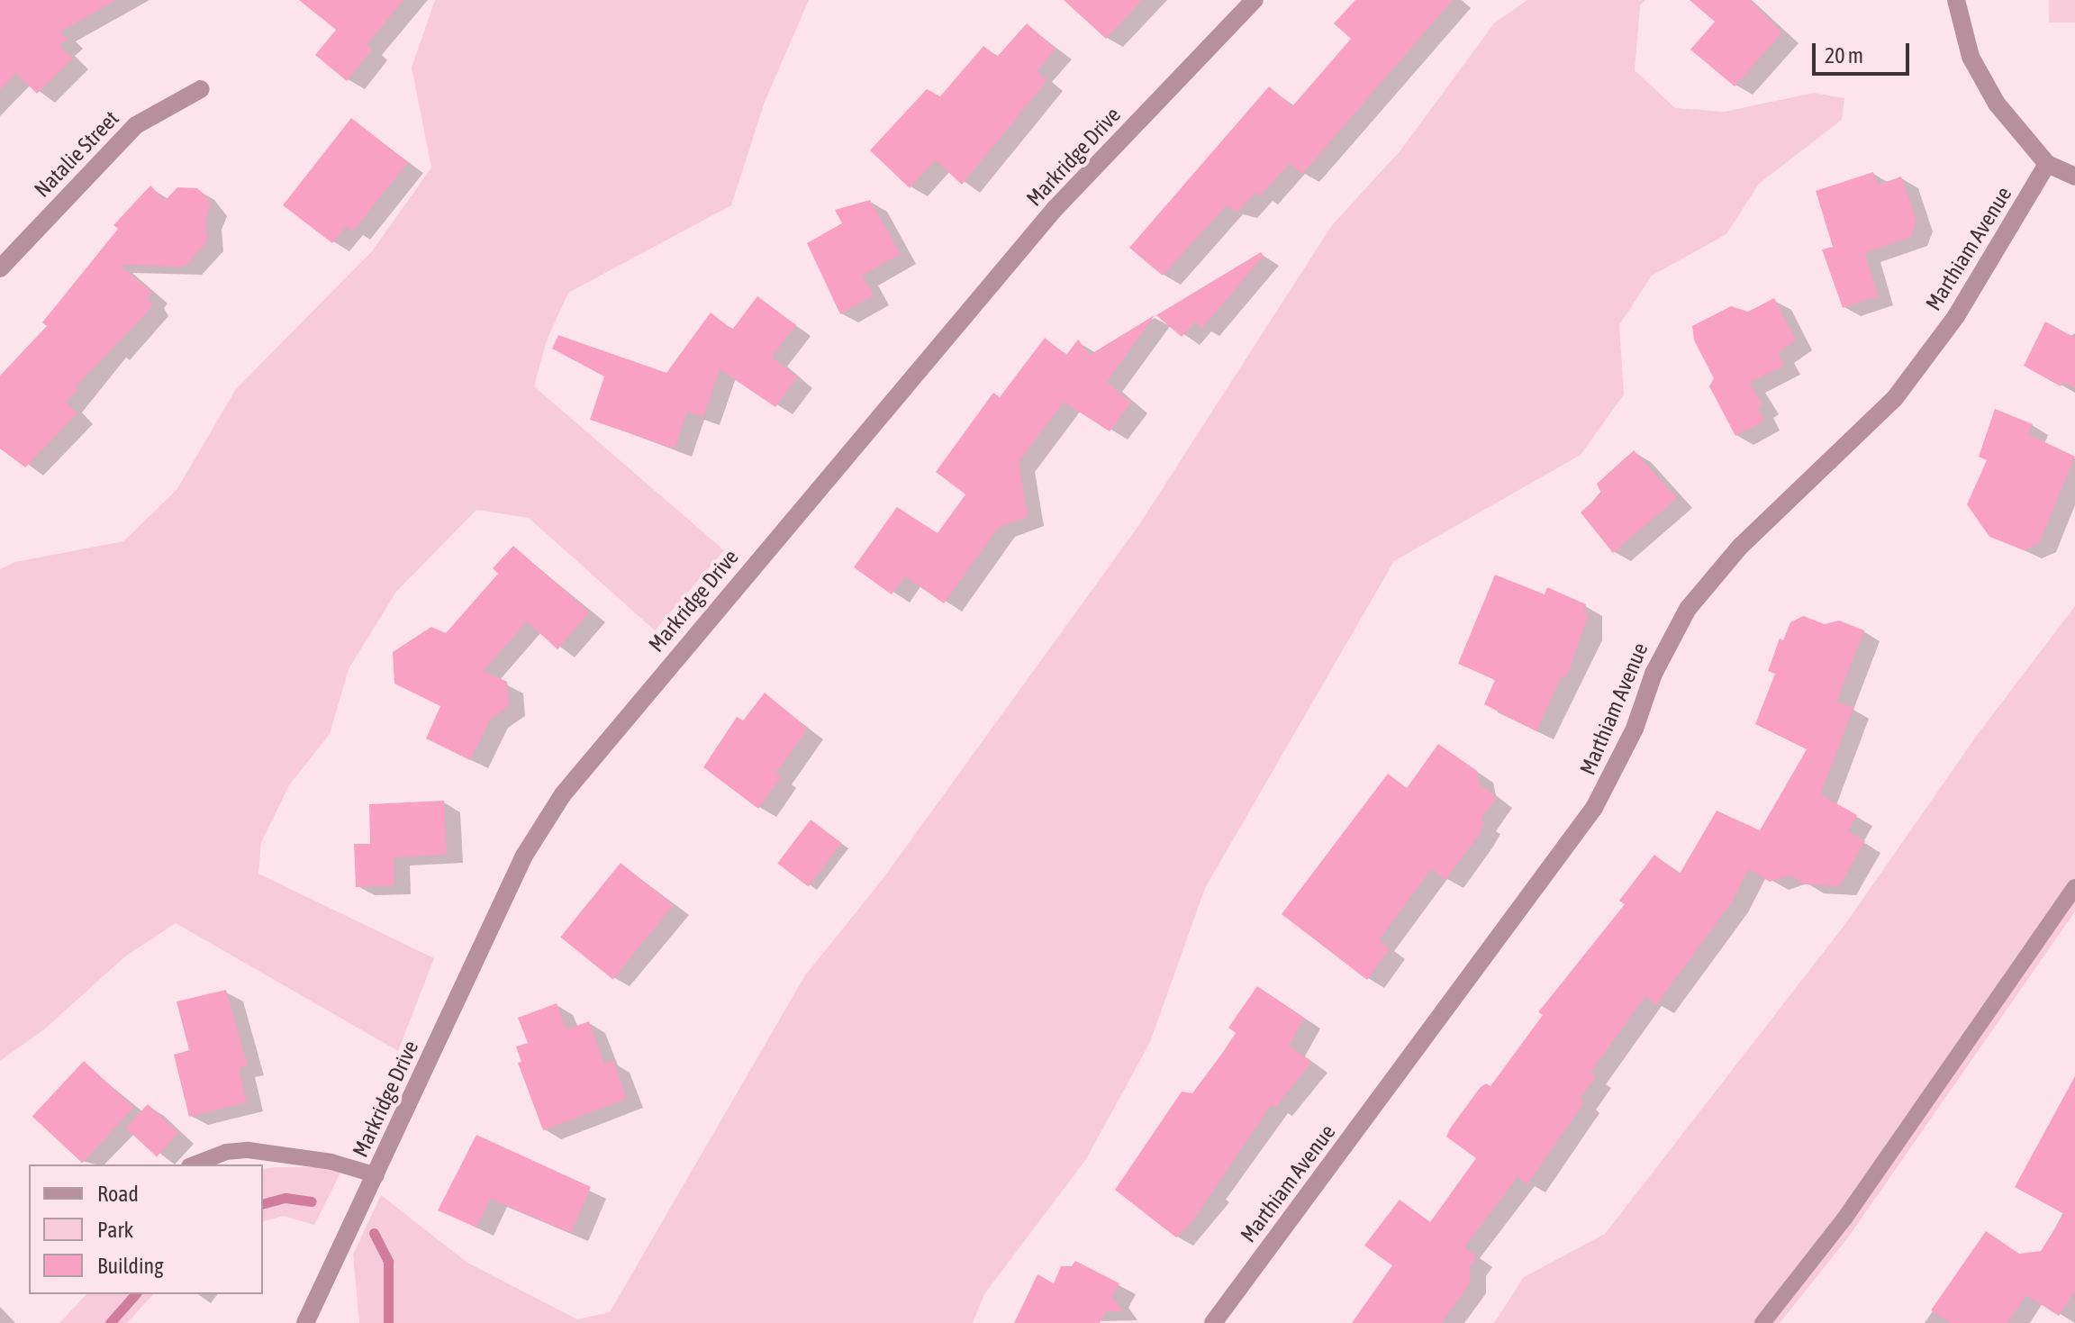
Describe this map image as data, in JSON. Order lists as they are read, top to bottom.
{
  "streets": {
    "street": ["Natalie Street", "Markridge Drive", "Marthiam Avenue"]
  },
  "legend": ["Road", "Park", "Building"],
  "scale_bar": "20 m"
}
